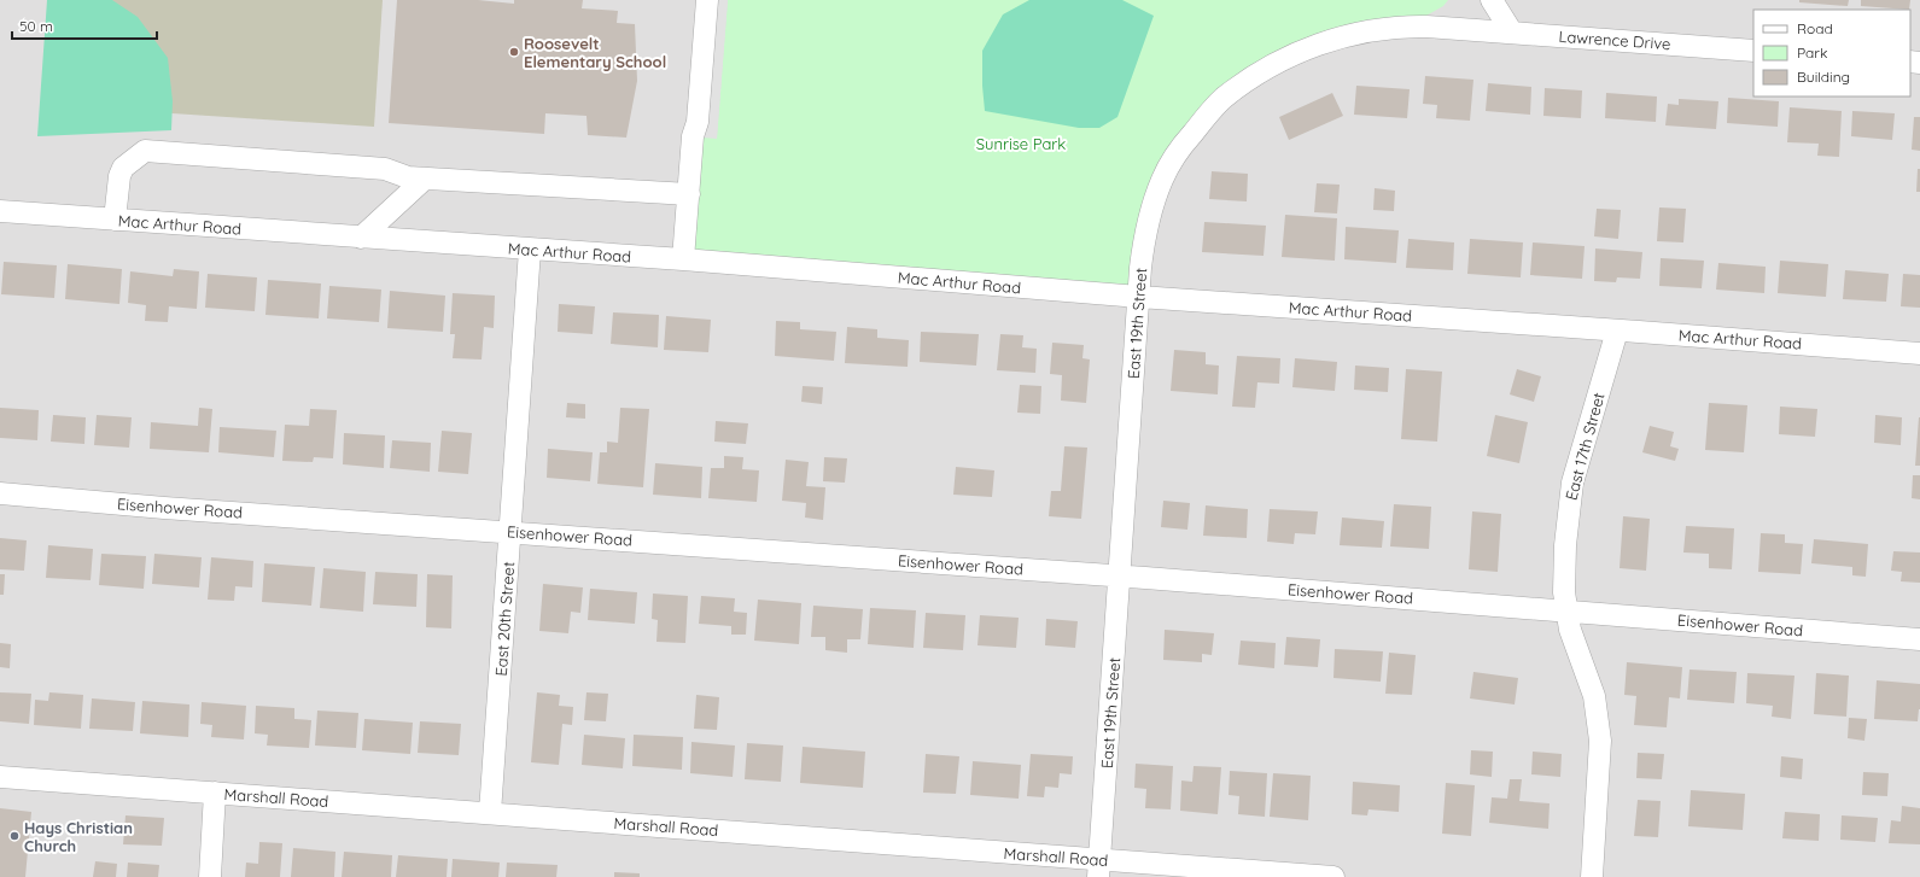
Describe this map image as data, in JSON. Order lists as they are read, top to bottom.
{
  "streets": {
    "street": [
      "Lawrence Drive",
      "Mac Arthur Road",
      "East 19th Street",
      "East 17th Street",
      "Eisenhower Road",
      "East 20th Street",
      "Marshall Road"
    ]
  },
  "crossings": [
    ["Lawrence Drive", "East 19th Street"],
    ["Mac Arthur Road", "East 19th Street"],
    ["Mac Arthur Road", "East 17th Street"],
    ["Mac Arthur Road", "East 20th Street"],
    ["East 19th Street", "Eisenhower Road"],
    ["East 19th Street", "Marshall Road"],
    ["East 17th Street", "Eisenhower Road"],
    ["Eisenhower Road", "East 20th Street"],
    ["East 20th Street", "Marshall Road"]
  ],
  "parks": ["Sunrise Park"],
  "places": ["Roosevelt Elementary School", "Hays Christian Church"],
  "legend": ["Road", "Park", "Building"],
  "scale_bar": "50 m"
}
